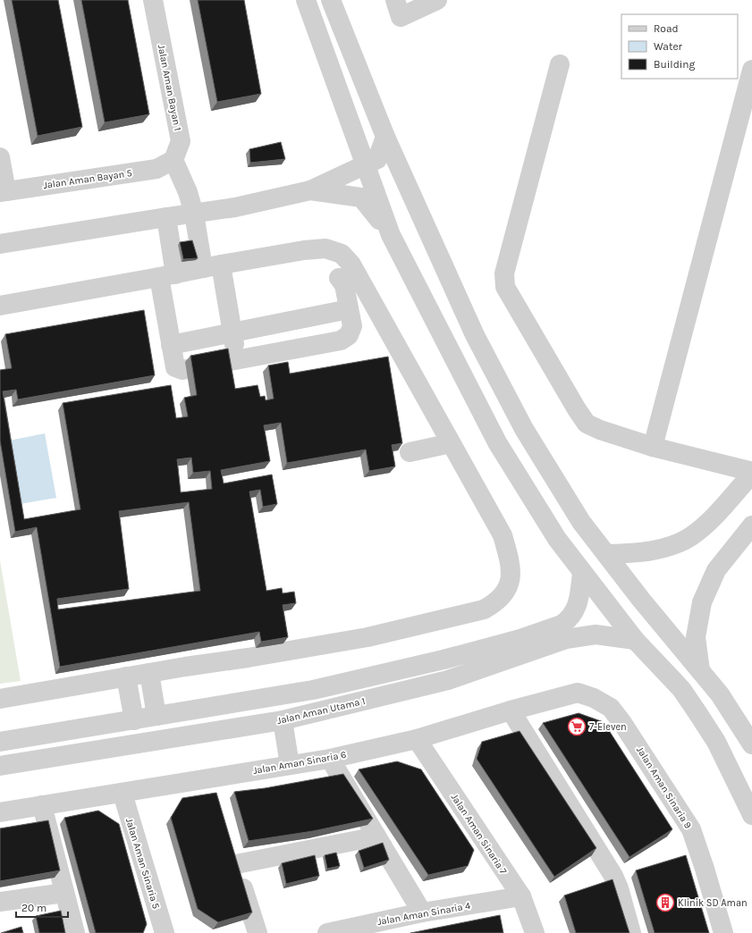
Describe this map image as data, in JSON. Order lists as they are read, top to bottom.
{
  "streets": {
    "street": [
      "Jalan Aman Bayan 1",
      "Jalan Aman Bayan 5",
      "Jalan Aman Utama 1",
      "Jalan Aman Sinaria 6",
      "Jalan Aman Sinaria 9",
      "Jalan Aman Sinaria 7",
      "Jalan Aman Sinaria 5",
      "Jalan Aman Sinaria 4"
    ]
  },
  "crossings": [
    ["Jalan Aman Bayan 1", "Jalan Aman Bayan 5"],
    ["Jalan Aman Sinaria 6", "Jalan Aman Sinaria 9"],
    ["Jalan Aman Sinaria 6", "Jalan Aman Sinaria 7"],
    ["Jalan Aman Sinaria 6", "Jalan Aman Sinaria 5"],
    ["Jalan Aman Sinaria 7", "Jalan Aman Sinaria 4"]
  ],
  "places": {
    "supermarket": ["7-Eleven"],
    "building": ["Klinik SD Aman"]
  },
  "legend": ["Road", "Water", "Building"],
  "scale_bar": "20 m"
}
